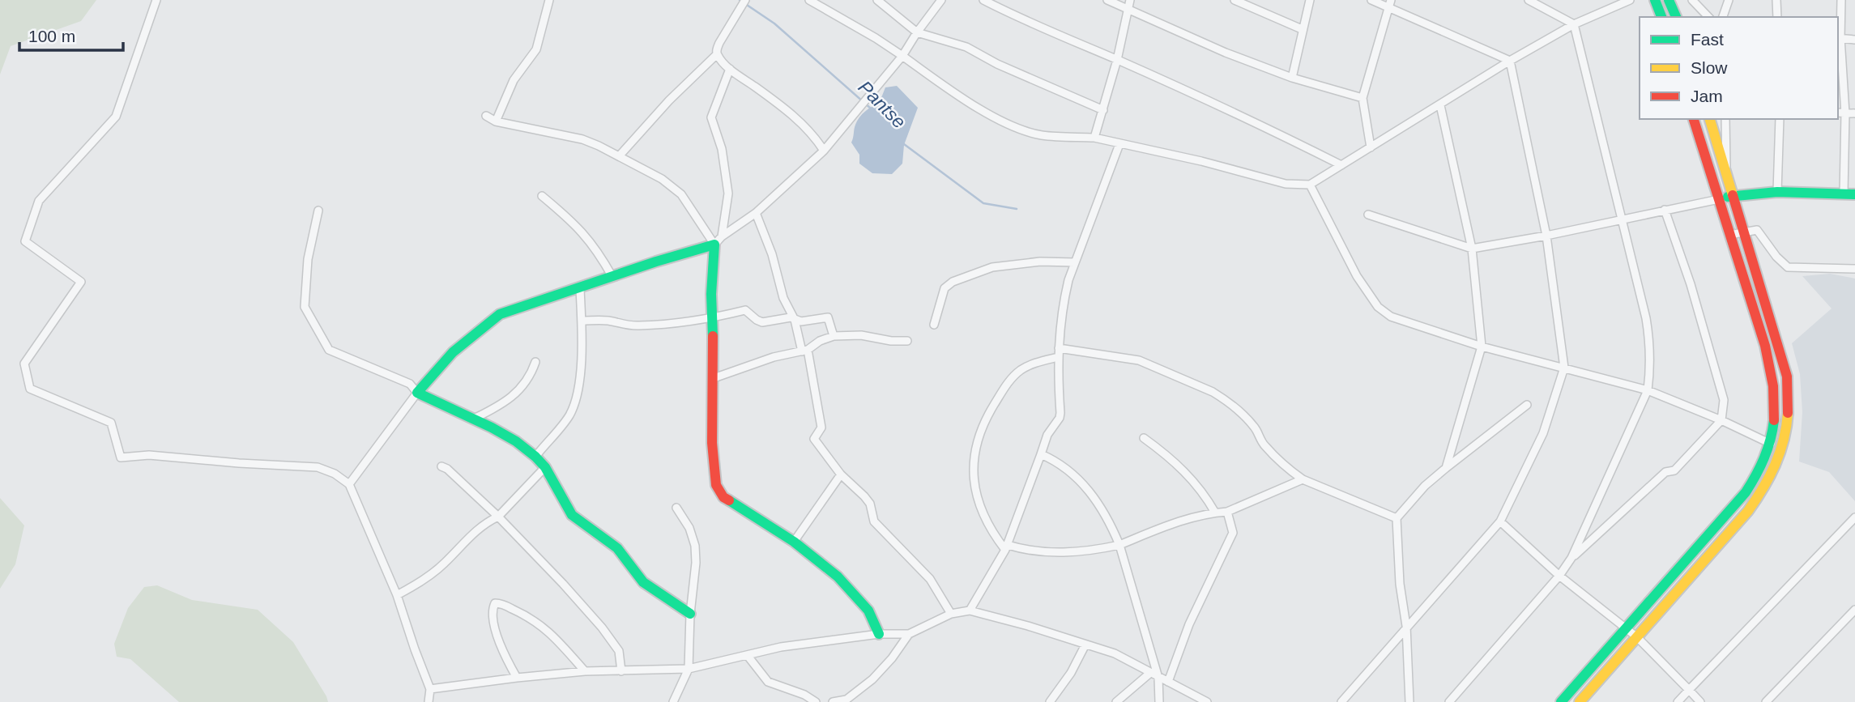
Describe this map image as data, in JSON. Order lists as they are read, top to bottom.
{
  "water": ["Pantse"],
  "legend": ["Fast", "Slow", "Jam"],
  "scale_bar": "100 m"
}
